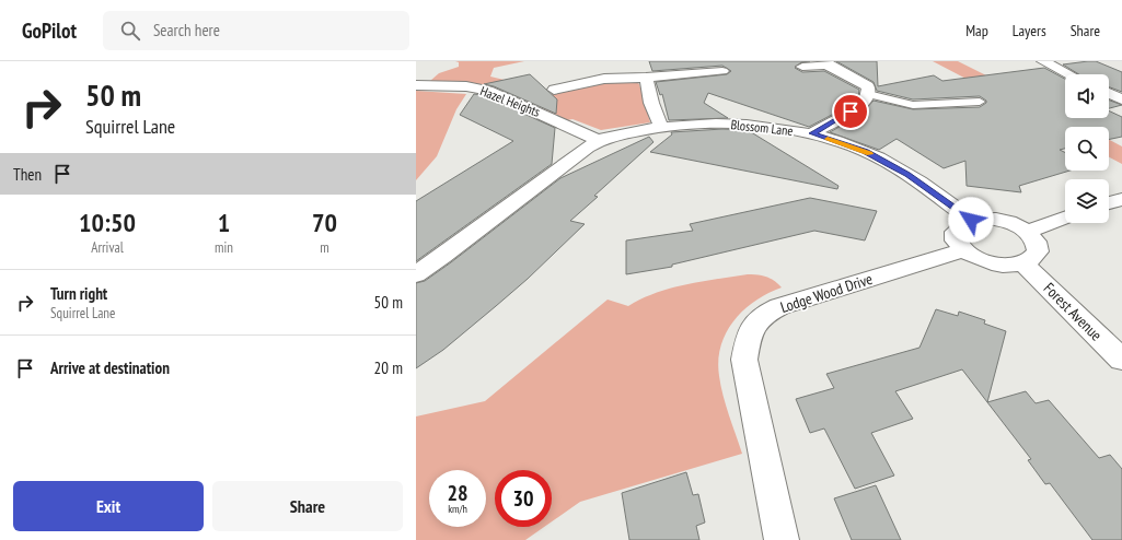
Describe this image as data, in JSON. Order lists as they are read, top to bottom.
{
  "streets": {
    "street": [
      "Hazel Heights",
      "Blossom Lane",
      "Lodge Wood Drive",
      "Forest Avenue"
    ]
  },
  "crossings": [
    ["Hazel Heights", "Blossom Lane"]
  ],
  "page": {
    "header": "GoPilot",
    "search": "Search here",
    "nav": ["Map", "Layers", "Share"],
    "turn": ["50 m", "Squirrel Lane"],
    "then": "Then",
    "eta": [
      "10:50",
      "Arrival",
      "1",
      "min",
      "70",
      "m"
    ],
    "list": [
      {
        "name": "Turn right",
        "note": "Squirrel Lane",
        "value": "50 m"
      },
      {
        "name": "Arrive at destination",
        "value": "20 m"
      }
    ],
    "speed": "28 km/h",
    "limit": "30",
    "buttons": ["Exit", "Share"]
  }
}
